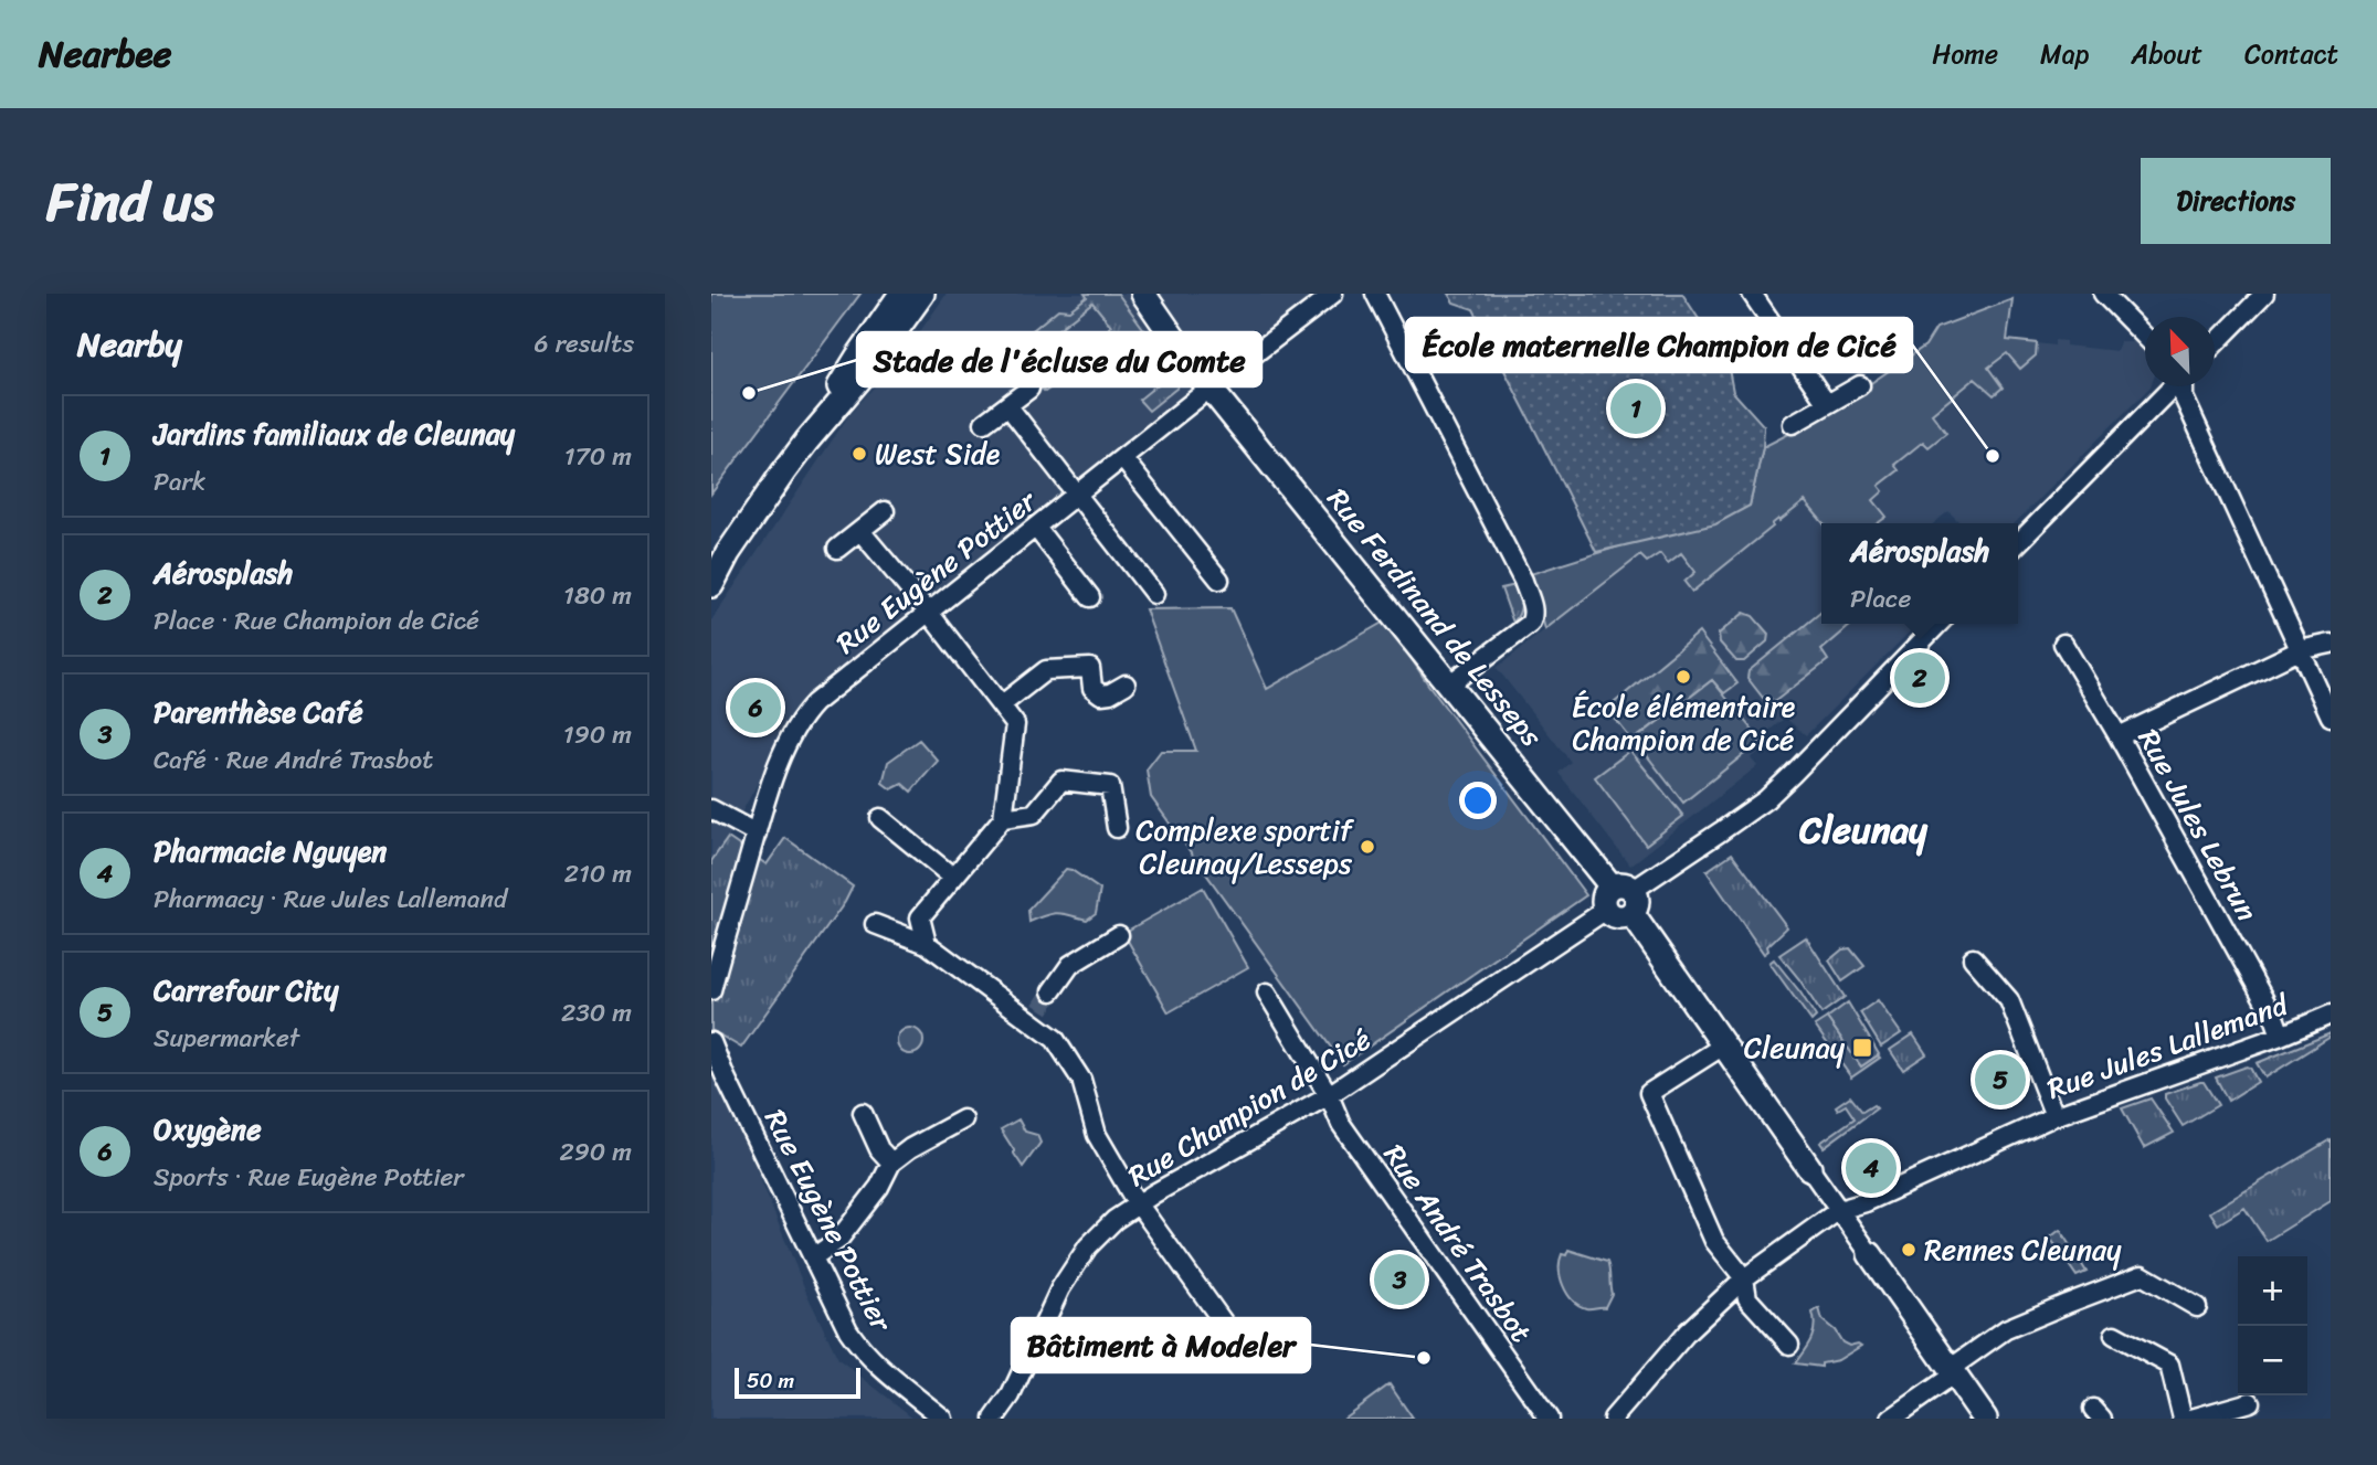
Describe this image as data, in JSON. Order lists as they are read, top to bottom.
{
  "streets": {
    "main road": ["Rue Ferdinand de Lesseps"],
    "street": [
      "Rue Eugène Pottier",
      "Rue Jules Lebrun",
      "Rue Jules Lallemand",
      "Rue Champion de Cicé",
      "Rue André Trasbot"
    ]
  },
  "crossings": [
    ["Rue Eugène Pottier", "Rue Ferdinand de Lesseps"],
    ["Rue Ferdinand de Lesseps", "Rue Jules Lallemand"],
    ["Rue Ferdinand de Lesseps", "Rue Champion de Cicé"],
    ["Rue Jules Lebrun", "Rue Jules Lallemand"],
    ["Rue Champion de Cicé", "Rue André Trasbot"]
  ],
  "districts": ["Cleunay"],
  "places": {
    "other": [
      "Stade de l'écluse du Comte",
      "West Side",
      "École maternelle Champion de Cicé",
      "École élémentaire Champion de Cicé",
      "Complexe sportif Cleunay/Lesseps",
      "Rennes Cleunay",
      "Bâtiment à Modeler"
    ],
    "transit": ["Cleunay"]
  },
  "scale_bar": "50 m",
  "north": "top left",
  "page": {
    "header": "Nearbee",
    "nav": [
      "Home",
      "Map",
      "About",
      "Contact"
    ],
    "title": "Find us",
    "buttons": "Directions",
    "heading": ["Nearby", "6 results"],
    "pins": [
      "1",
      "2",
      "6",
      "5",
      "4",
      "3"
    ],
    "list": [
      {
        "mark": "1",
        "name": "Jardins familiaux de Cleunay",
        "note": "Park",
        "value": "170 m"
      },
      {
        "mark": "2",
        "name": "Aérosplash",
        "note": "Place · Rue Champion de Cicé",
        "value": "180 m"
      },
      {
        "mark": "3",
        "name": "Parenthèse Café",
        "note": "Café · Rue André Trasbot",
        "value": "190 m"
      },
      {
        "mark": "4",
        "name": "Pharmacie Nguyen",
        "note": "Pharmacy · Rue Jules Lallemand",
        "value": "210 m"
      },
      {
        "mark": "5",
        "name": "Carrefour City",
        "note": "Supermarket",
        "value": "230 m"
      },
      {
        "mark": "6",
        "name": "Oxygène",
        "note": "Sports · Rue Eugène Pottier",
        "value": "290 m"
      }
    ],
    "popup": ["Aérosplash", "Place"],
    "map_buttons": ["+", "−"],
    "scale": "50 m"
  }
}
